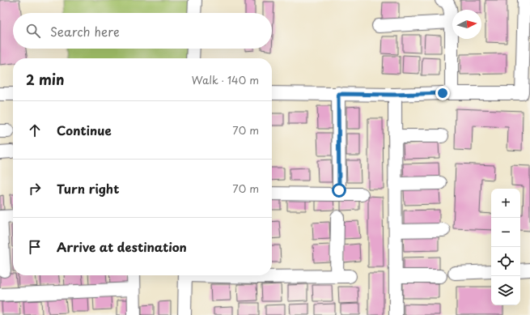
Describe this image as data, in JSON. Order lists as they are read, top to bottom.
{
  "north": "right",
  "page": {
    "search": "Search here",
    "heading": ["2 min", "Walk · 140 m"],
    "list": [
      ["Continue", "70 m"],
      ["Turn right", "70 m"],
      "Arrive at destination"
    ],
    "map_buttons": ["+", "−"]
  }
}
